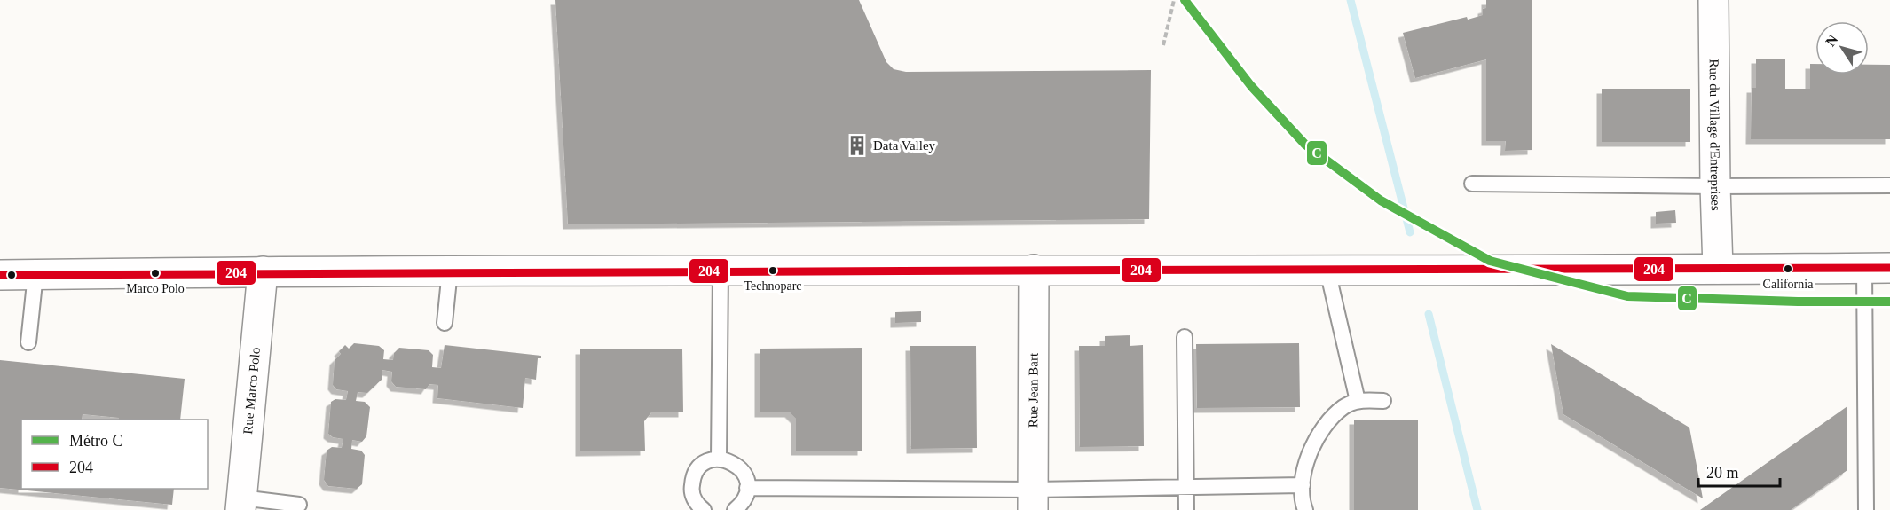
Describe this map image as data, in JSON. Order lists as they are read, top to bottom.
{
  "streets": {
    "street": ["Rue du Village d'Entreprises", "Rue Marco Polo", "Rue Jean Bart"]
  },
  "places": {
    "building": ["Data Valley"],
    "other": ["California", "Technoparc", "Marco Polo"]
  },
  "lines": ["metro line C", "transit line 204"],
  "legend": ["Métro C", "204"],
  "scale_bar": "20 m",
  "north": "top left"
}
